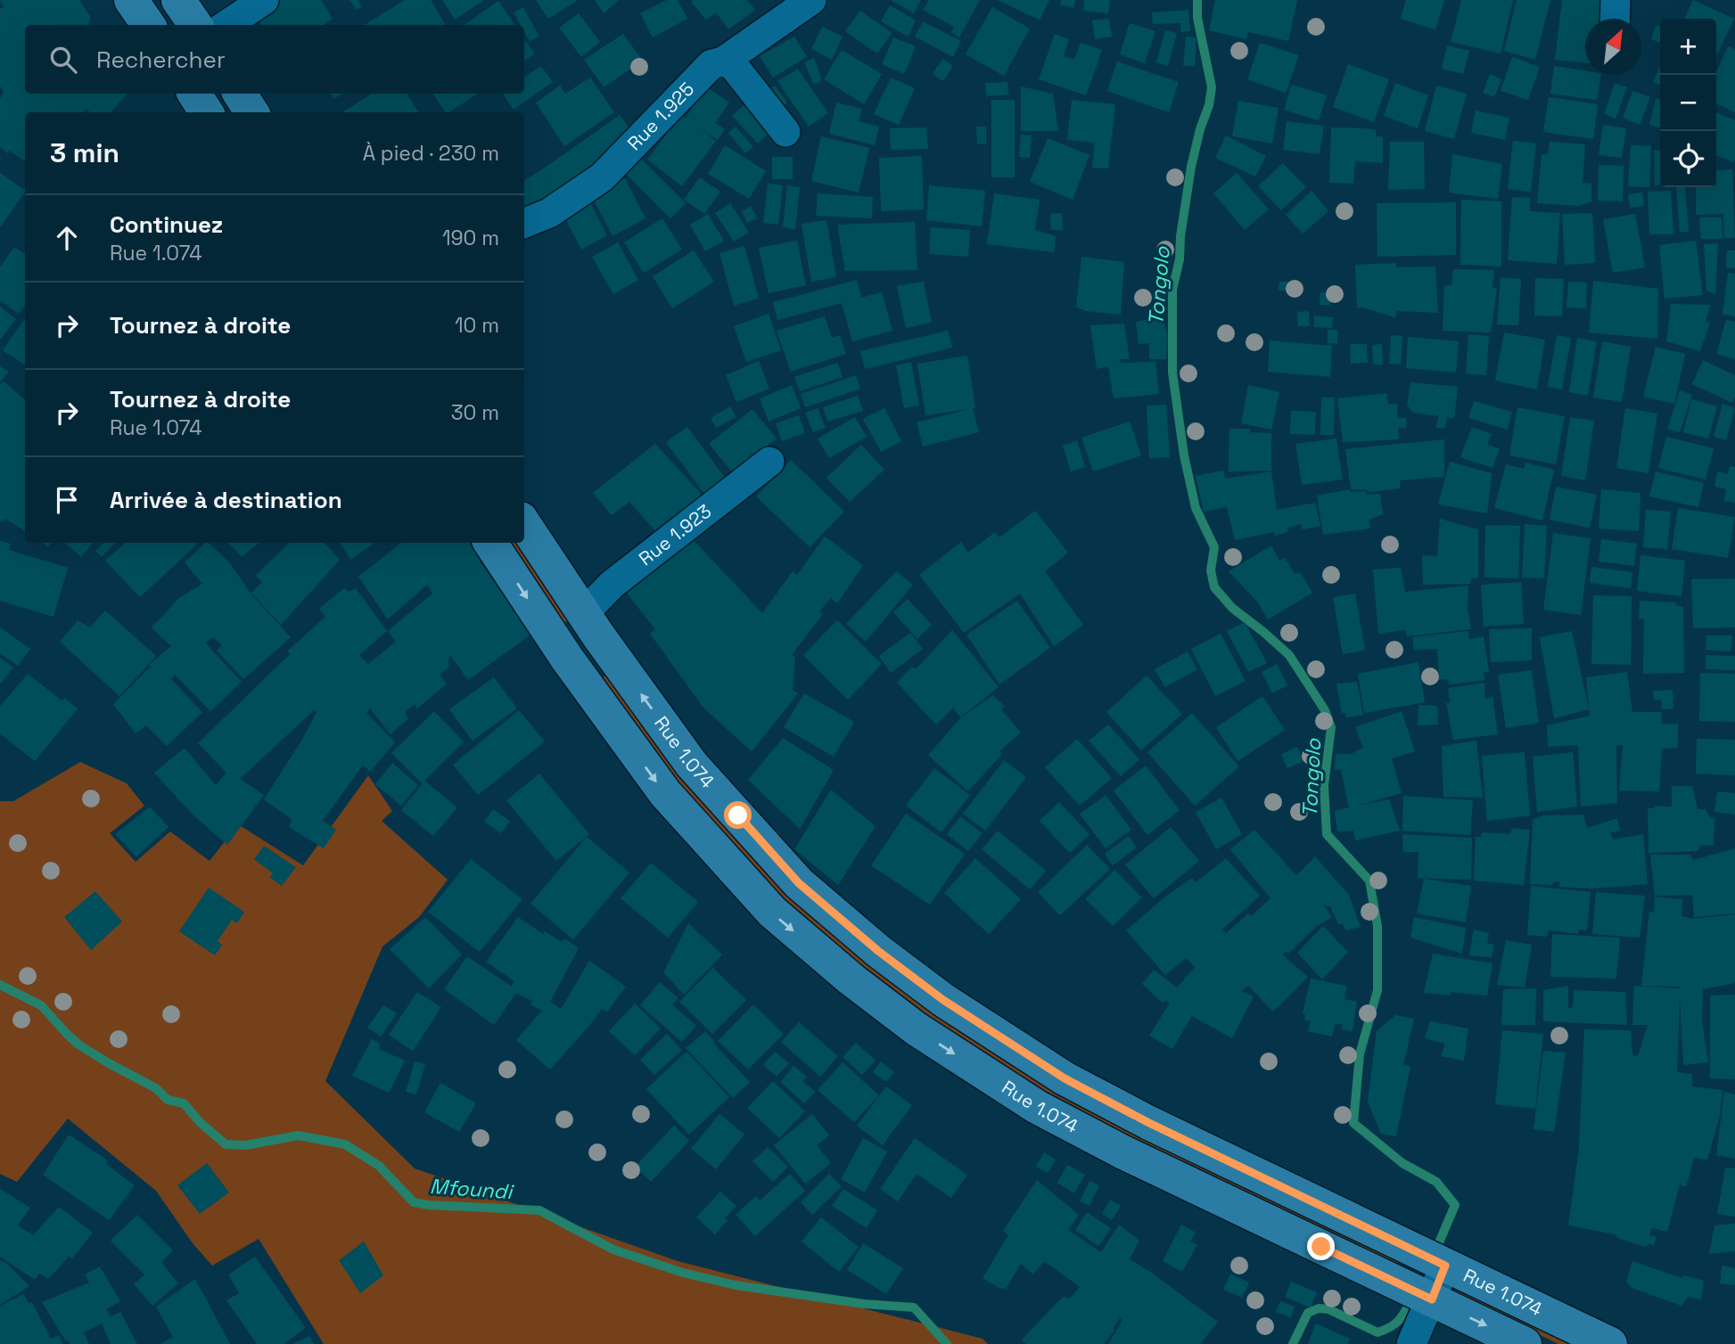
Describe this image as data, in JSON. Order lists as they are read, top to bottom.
{
  "streets": {
    "main road": ["Rue 1.074"],
    "street": ["Rue 1.925", "Rue 1.923"]
  },
  "crossings": [
    ["Rue 1.923", "Rue 1.074"]
  ],
  "water": ["Tongolo", "Mfoundi"],
  "north": "top right",
  "page": {
    "map_buttons": ["+", "−"],
    "search": "Rechercher",
    "heading": ["3 min", "À pied · 230 m"],
    "list": [
      ["Continuez", "Rue 1.074", "190 m"],
      ["Tournez à droite", "10 m"],
      ["Tournez à droite", "Rue 1.074", "30 m"],
      "Arrivée à destination"
    ]
  }
}
